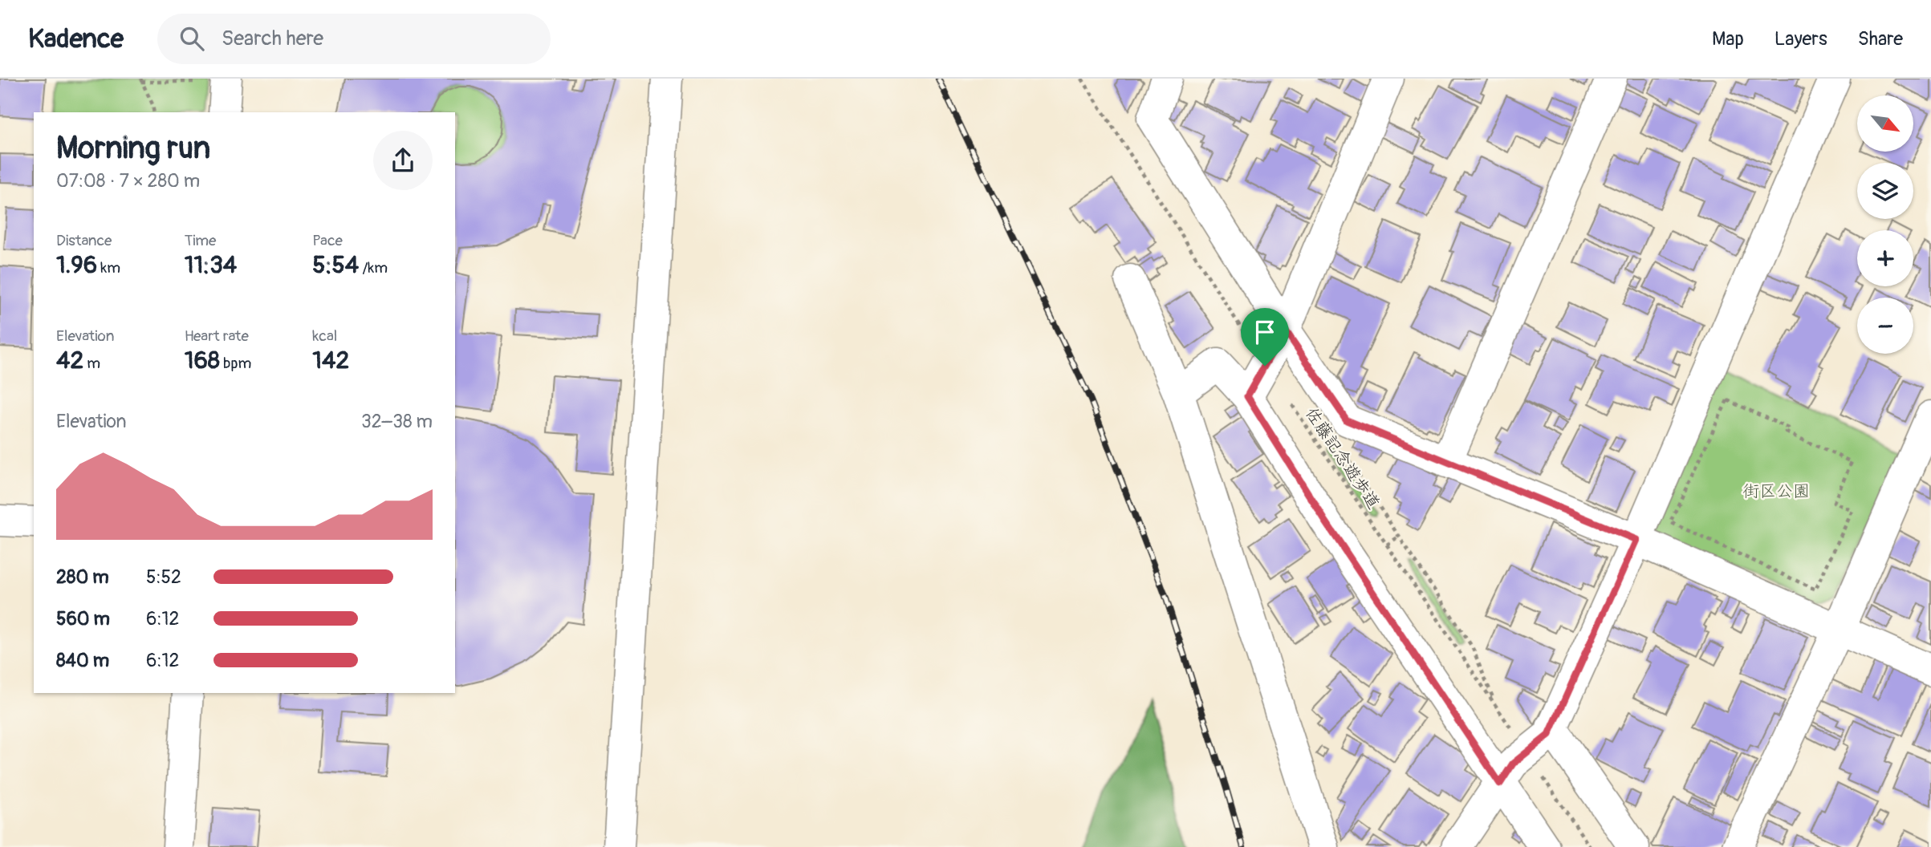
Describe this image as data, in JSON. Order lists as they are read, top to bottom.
{
  "streets": {
    "path": ["佐藤記念遊歩道"]
  },
  "parks": ["街区公園"],
  "north": "bottom right",
  "page": {
    "header": "Kadence",
    "search": "Search here",
    "nav": ["Map", "Layers", "Share"],
    "map_buttons": ["+", "−"],
    "heading": ["Morning run", "07:08 · 7 × 280 m"],
    "stats": [
      ["Distance", "1.96 km"],
      ["Time", "11:34"],
      ["Pace", "5:54 /km"],
      ["Elevation", "42 m"],
      ["Heart rate", "168 bpm"],
      ["kcal", "142"]
    ],
    "chart": ["Elevation", "32–38 m"],
    "list": [
      {
        "name": "280 m",
        "note": "5:52"
      },
      {
        "name": "560 m",
        "note": "6:12"
      },
      {
        "name": "840 m",
        "note": "6:12"
      }
    ]
  }
}
